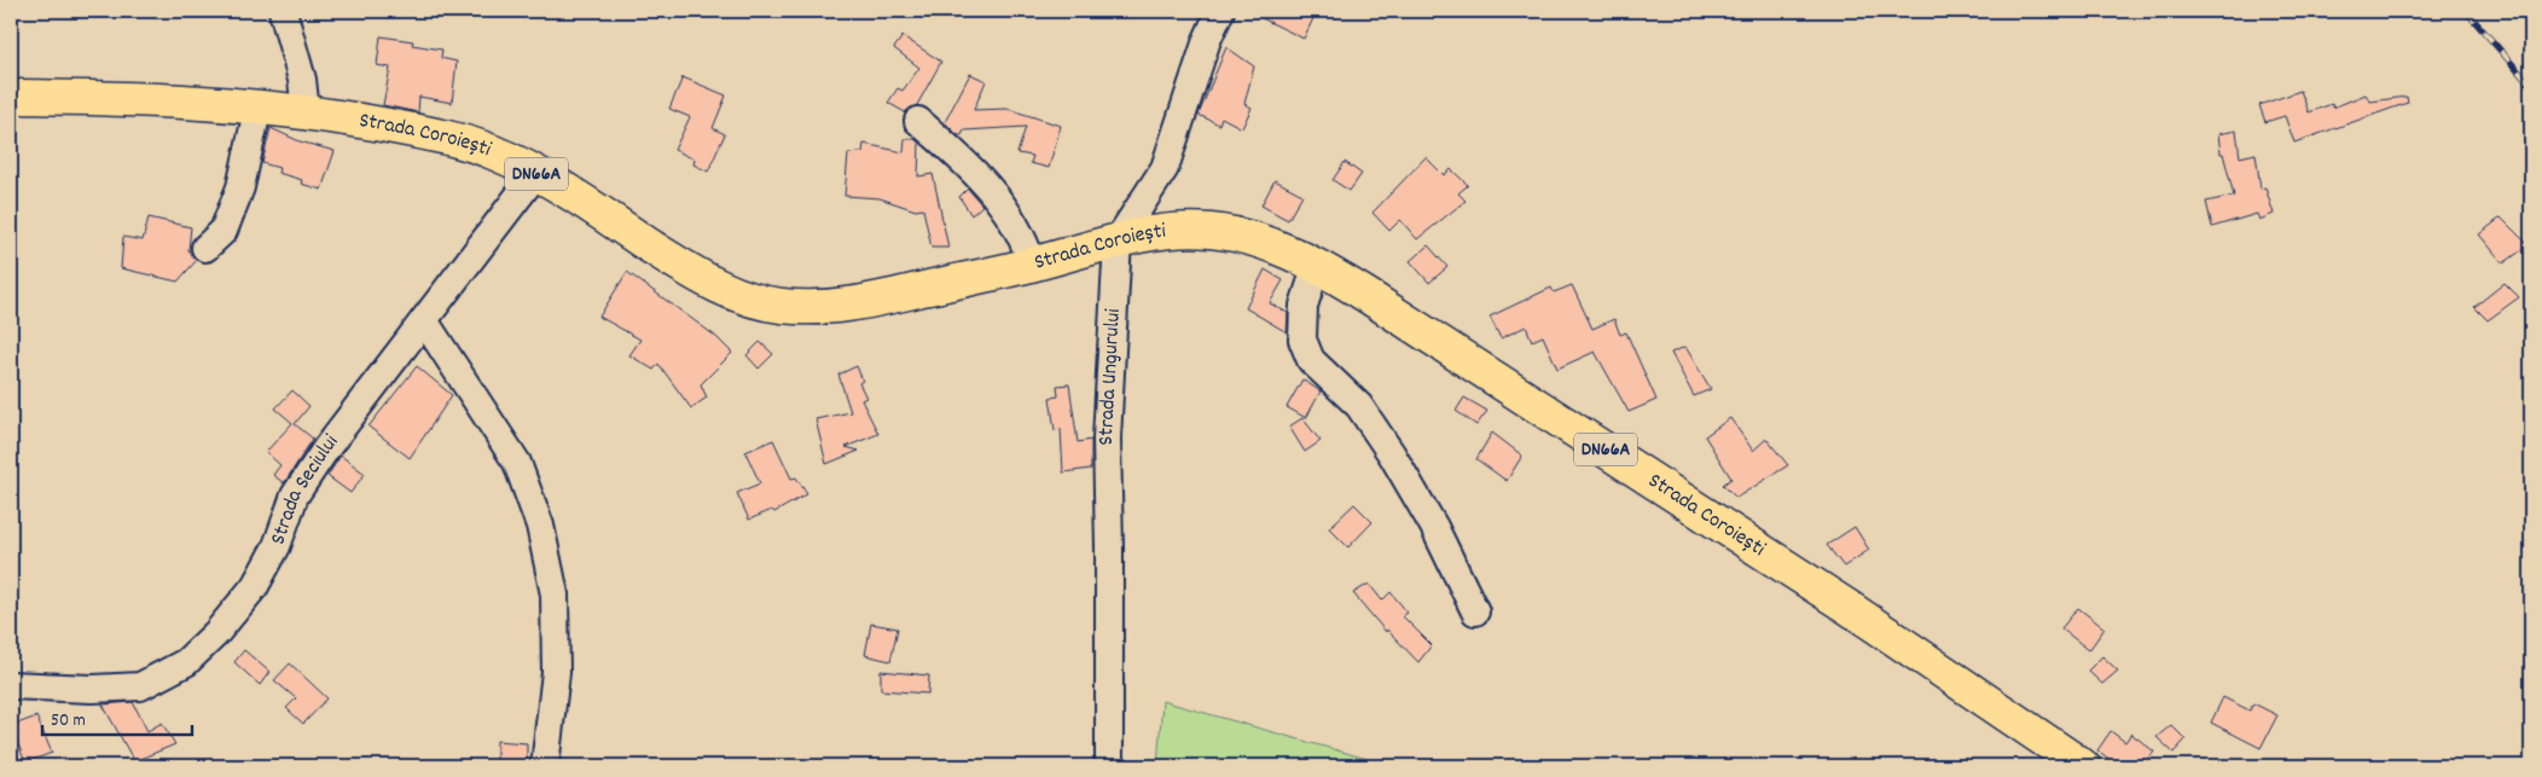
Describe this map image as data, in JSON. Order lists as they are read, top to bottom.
{
  "streets": {
    "main road": ["Strada Coroiești", "DN66A"],
    "street": ["Strada Ungurului", "Strada Seciului"]
  },
  "crossings": [
    ["Strada Coroiești", "Strada Ungurului"],
    ["Strada Coroiești", "Strada Seciului"]
  ],
  "scale_bar": "50 m"
}
